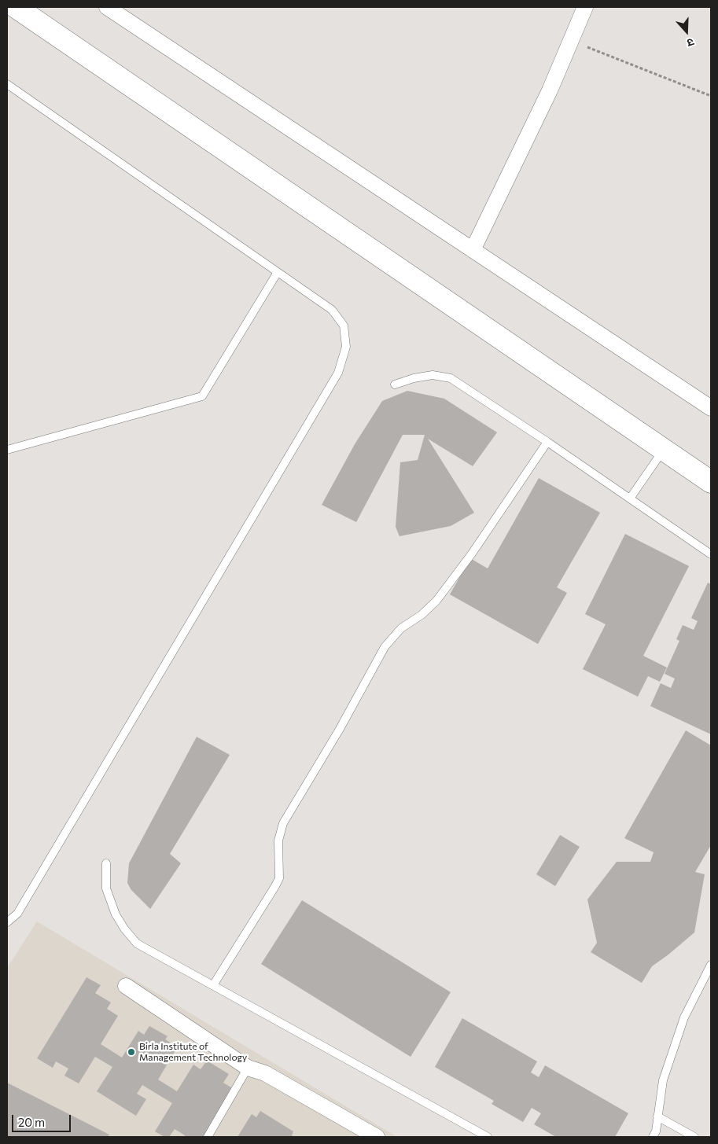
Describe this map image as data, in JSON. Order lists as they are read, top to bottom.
{
  "places": ["Birla Institute of Management Technology"],
  "scale_bar": "20 m",
  "north": "bottom"
}
